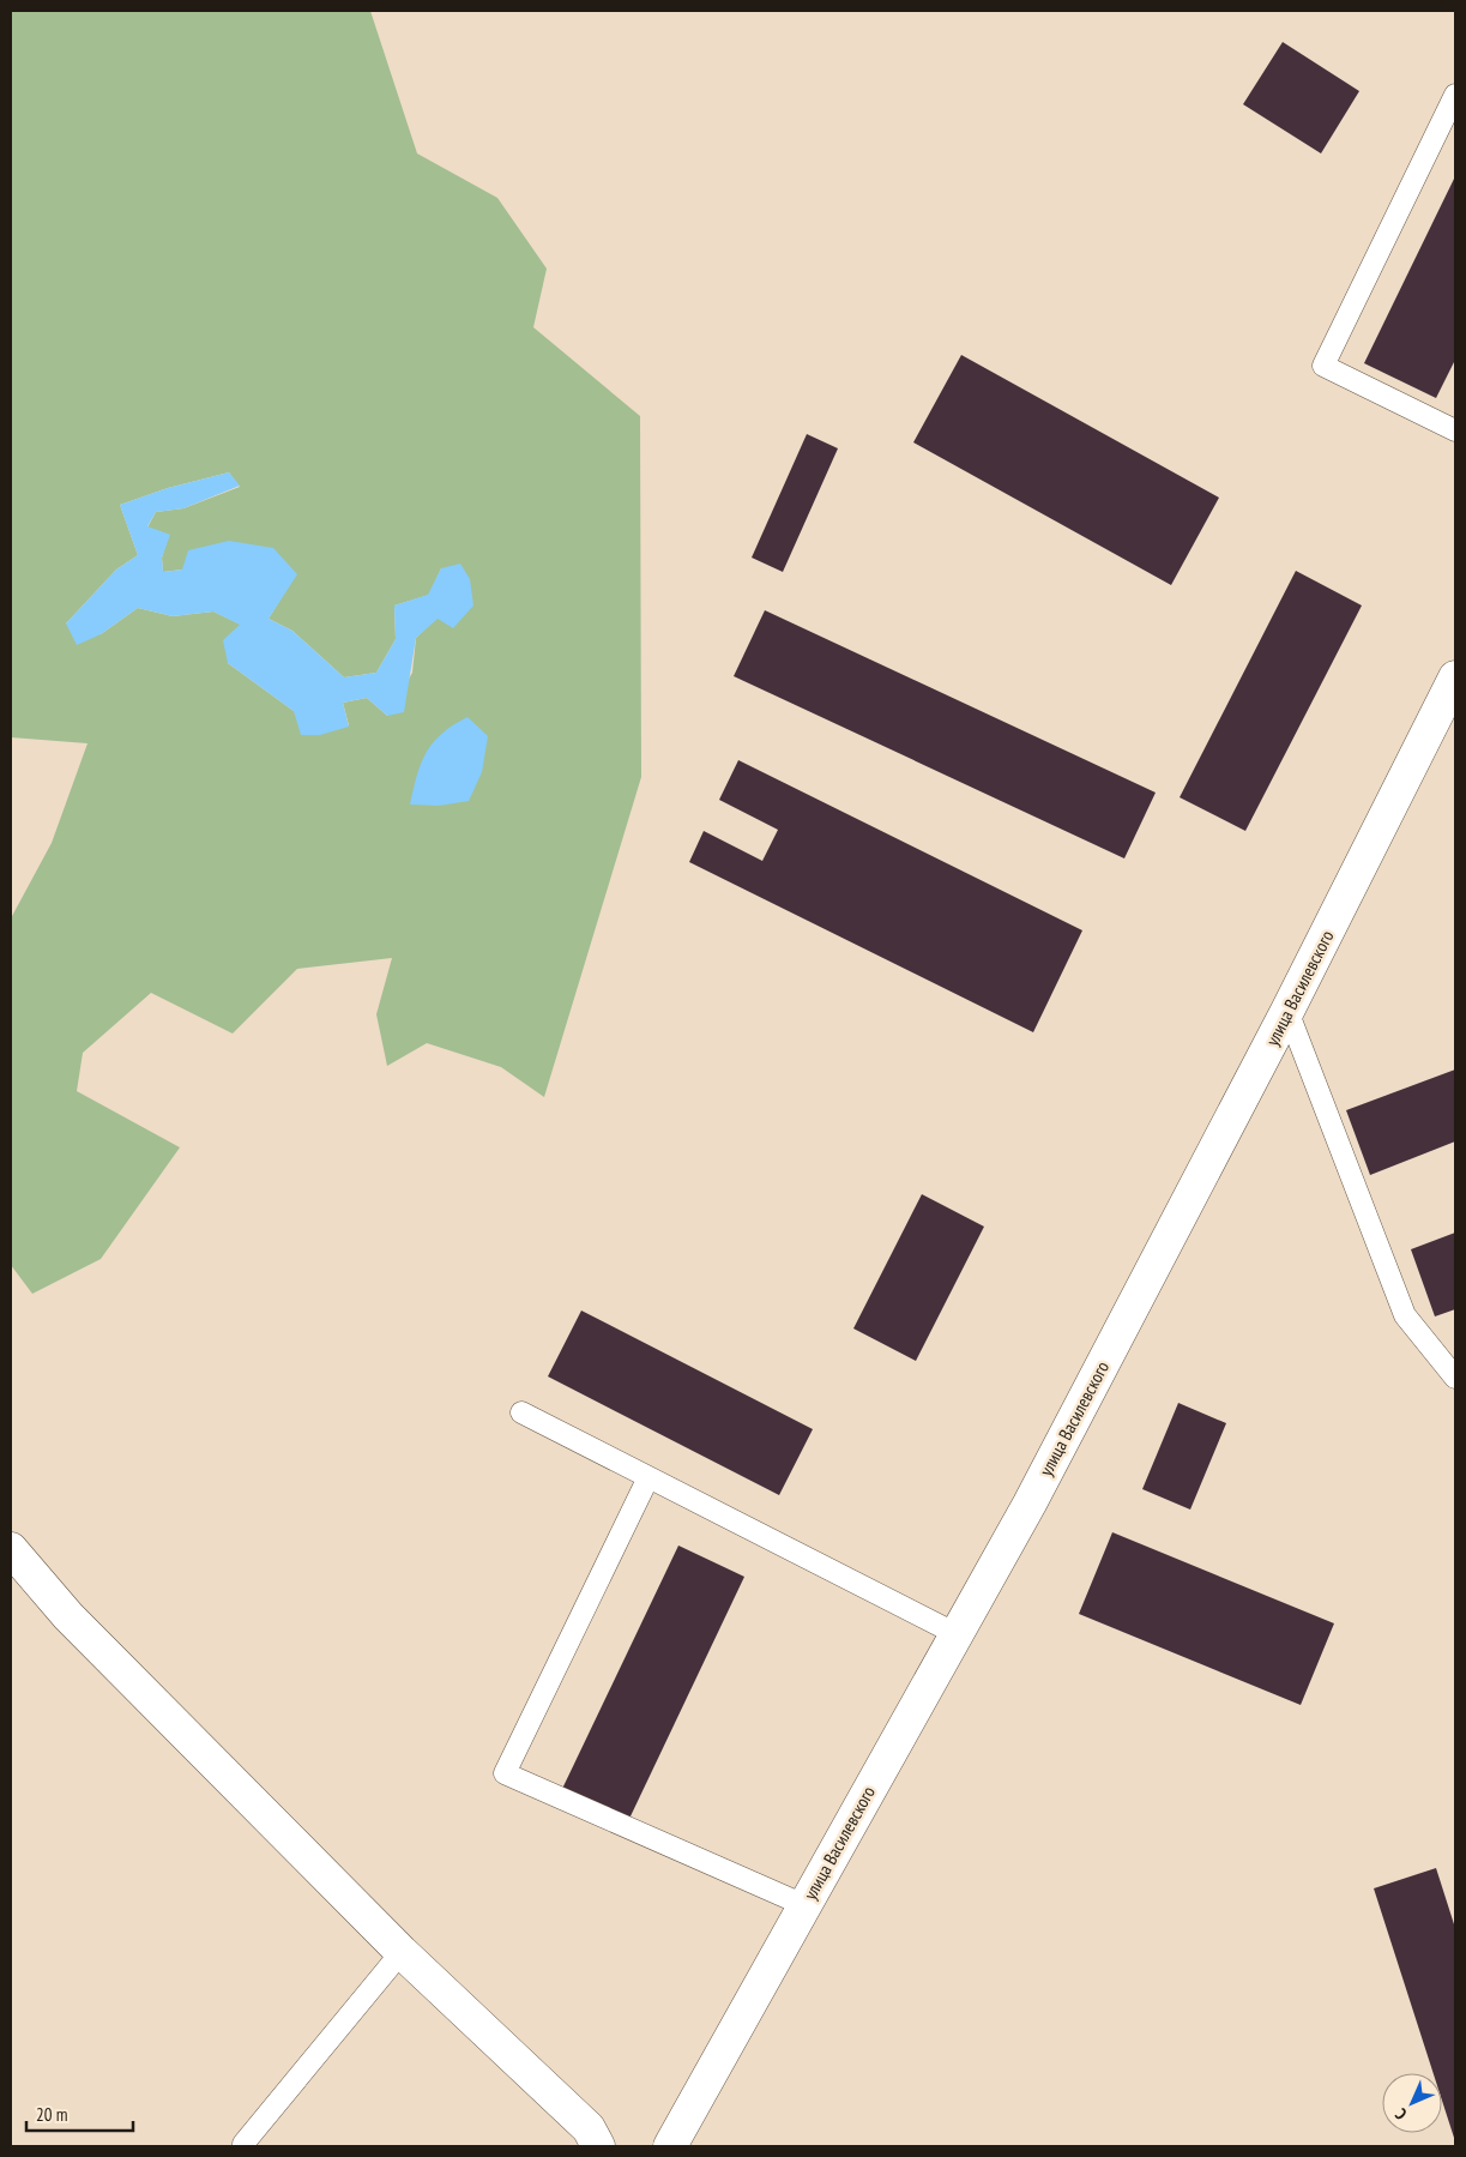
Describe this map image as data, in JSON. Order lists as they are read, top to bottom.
{
  "streets": {
    "main road": ["улица Василевского"]
  },
  "scale_bar": "20 m",
  "north": "bottom left"
}
